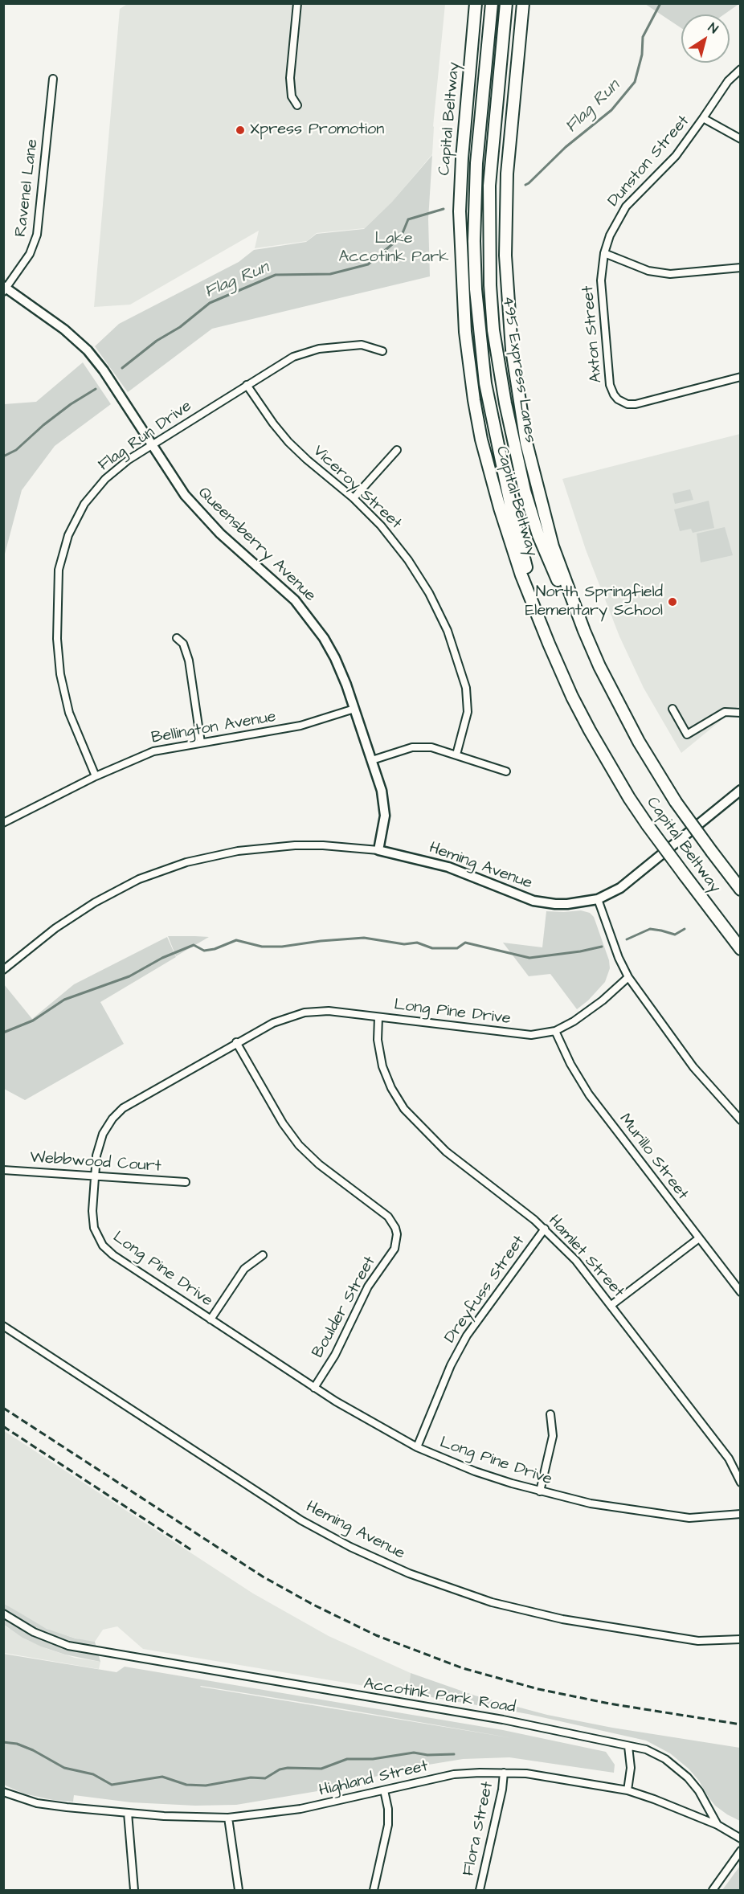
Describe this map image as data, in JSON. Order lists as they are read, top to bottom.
{
  "streets": {
    "highway": ["Capital Beltway", "495 Express Lanes"],
    "street": [
      "Dunston Street",
      "Ravenel Lane",
      "Axton Street",
      "Flag Run Drive",
      "Viceroy Street",
      "Queensberry Avenue",
      "Bellington Avenue",
      "Heming Avenue",
      "Long Pine Drive",
      "Murillo Street",
      "Webbwood Court",
      "Hamlet Street",
      "Dreyfuss Street",
      "Boulder Street",
      "Accotink Park Road",
      "Highland Street",
      "Flora Street"
    ]
  },
  "crossings": [
    ["Capital Beltway", "495 Express Lanes"],
    ["Dunston Street", "Axton Street"],
    ["Ravenel Lane", "Queensberry Avenue"],
    ["Flag Run Drive", "Viceroy Street"],
    ["Flag Run Drive", "Queensberry Avenue"],
    ["Flag Run Drive", "Bellington Avenue"],
    ["Queensberry Avenue", "Bellington Avenue"],
    ["Queensberry Avenue", "Heming Avenue"],
    ["Long Pine Drive", "Murillo Street"],
    ["Long Pine Drive", "Webbwood Court"],
    ["Long Pine Drive", "Hamlet Street"],
    ["Long Pine Drive", "Dreyfuss Street"],
    ["Long Pine Drive", "Boulder Street"],
    ["Hamlet Street", "Dreyfuss Street"],
    ["Accotink Park Road", "Highland Street"],
    ["Highland Street", "Flora Street"]
  ],
  "water": ["Flag Run"],
  "parks": ["Lake Accotink Park"],
  "places": ["Xpress Promotion", "North Springfield Elementary School"],
  "north": "top right"
}
